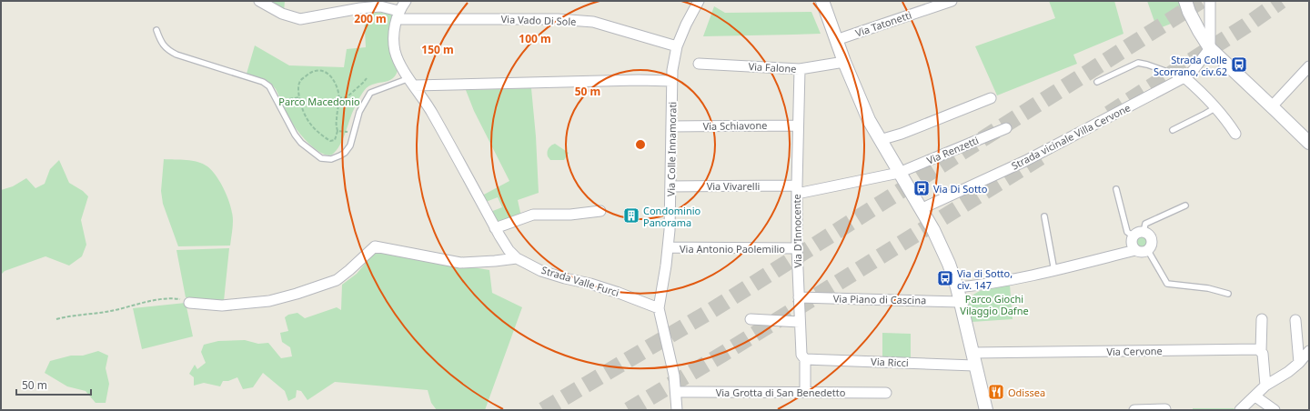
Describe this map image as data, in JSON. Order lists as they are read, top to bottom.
{
  "streets": {
    "street": [
      "Via Vado Di Sole",
      "Via Tatonetti",
      "Via Falone",
      "Via Schiavone",
      "Strada vicinale Villa Cervone",
      "Via Colle Innamorati",
      "Via Renzetti",
      "Via Vivarelli",
      "Via D'Innocente",
      "Via Antonio Paolemilio",
      "Strada Valle Furci",
      "Via Piano di Cascina",
      "Via Cervone",
      "Via Ricci",
      "Via Grotta di San Benedetto"
    ]
  },
  "crossings": [
    ["Via Vado Di Sole", "Via Colle Innamorati"],
    ["Via Vado Di Sole", "Strada Valle Furci"],
    ["Via Falone", "Via D'Innocente"],
    ["Via Schiavone", "Via Colle Innamorati"],
    ["Via Schiavone", "Via D'Innocente"],
    ["Via Colle Innamorati", "Via Vivarelli"],
    ["Via Colle Innamorati", "Via Antonio Paolemilio"],
    ["Via Colle Innamorati", "Strada Valle Furci"],
    ["Via Colle Innamorati", "Via Grotta di San Benedetto"],
    ["Via Renzetti", "Via Vivarelli"],
    ["Via Vivarelli", "Via D'Innocente"],
    ["Via D'Innocente", "Via Antonio Paolemilio"],
    ["Via D'Innocente", "Via Piano di Cascina"],
    ["Via D'Innocente", "Via Ricci"],
    ["Via D'Innocente", "Via Grotta di San Benedetto"]
  ],
  "parks": ["Parco Macedonio", "Parco Giochi Vilaggio Dafne"],
  "places": {
    "bus stop": ["Strada Colle Scorrano, civ.62", "Via Di Sotto", "Via di Sotto, civ. 147"],
    "building": ["Condominio Panorama"],
    "restaurant": ["Odissea"]
  },
  "scale_bar": "50 m",
  "rings": [
    "200 m",
    "100 m",
    "150 m",
    "50 m"
  ]
}
